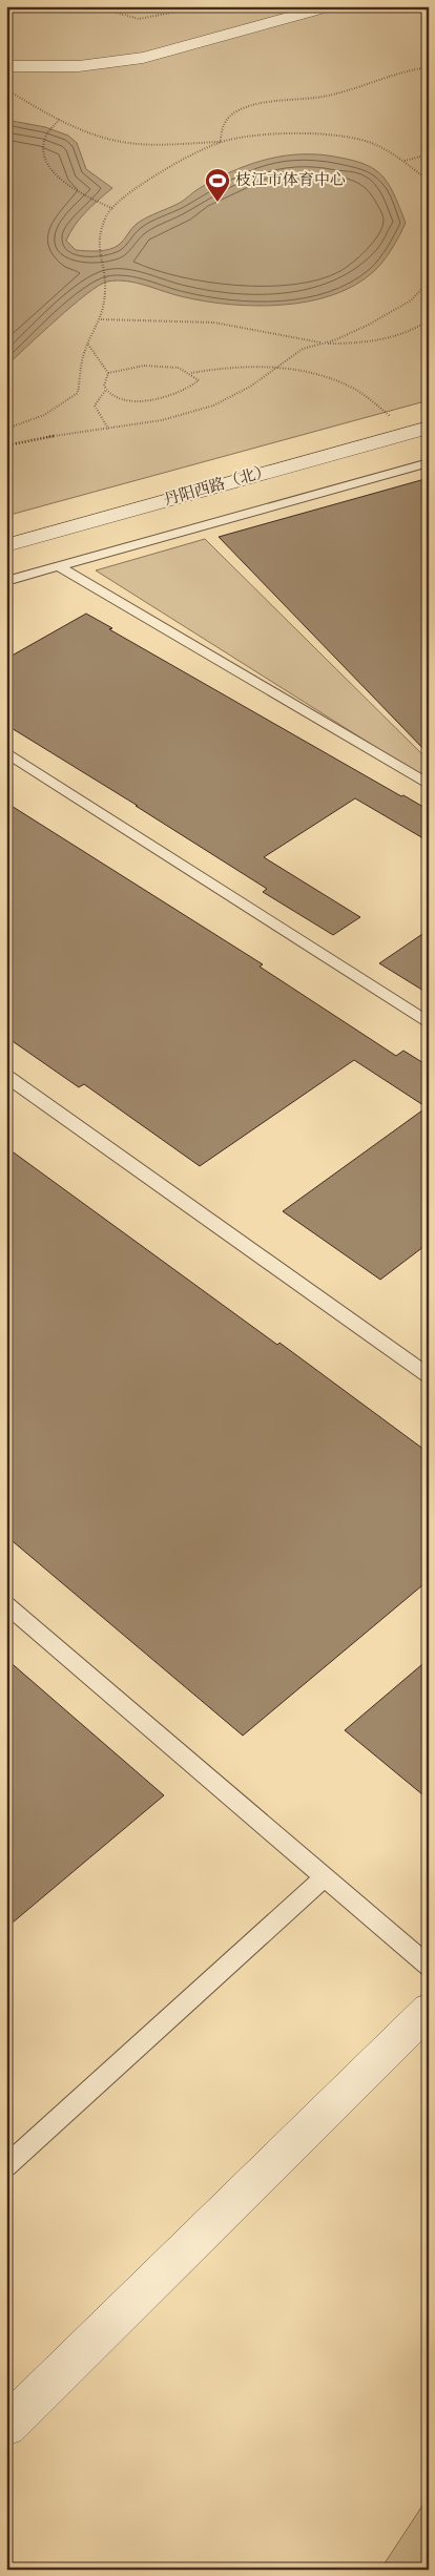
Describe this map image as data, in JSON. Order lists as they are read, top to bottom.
{
  "streets": {
    "street": ["丹阳西路（北）"]
  },
  "places": {
    "sports": ["枝江市体育中心"]
  }
}
